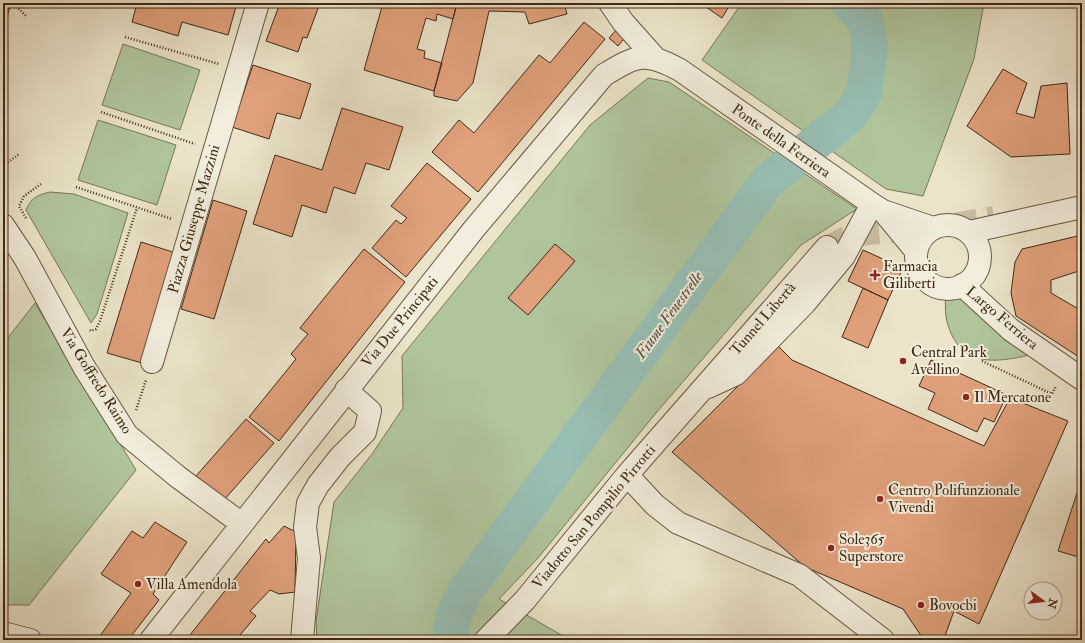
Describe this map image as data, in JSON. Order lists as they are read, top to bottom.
{
  "streets": {
    "street": [
      "Ponte della Ferriera",
      "Piazza Giuseppe Mazzini",
      "Largo Ferriera",
      "Tunnel Libertà",
      "Via Due Principati",
      "Via Goffredo Raimo",
      "Viadotto San Pompilio Pirrotti"
    ]
  },
  "crossings": [
    ["Ponte della Ferriera", "Largo Ferriera"],
    ["Ponte della Ferriera", "Via Due Principati"],
    ["Tunnel Libertà", "Viadotto San Pompilio Pirrotti"],
    ["Via Due Principati", "Via Goffredo Raimo"]
  ],
  "water": ["Fiume Fenestrelle"],
  "places": {
    "health": ["Farmacia Giliberti"],
    "other": [
      "Central Park Avellino",
      "Il Mercatone",
      "Centro Polifunzionale Vivendi",
      "Sole365 Superstore",
      "Villa Amendola",
      "Bovocbi"
    ]
  },
  "north": "right"
}
